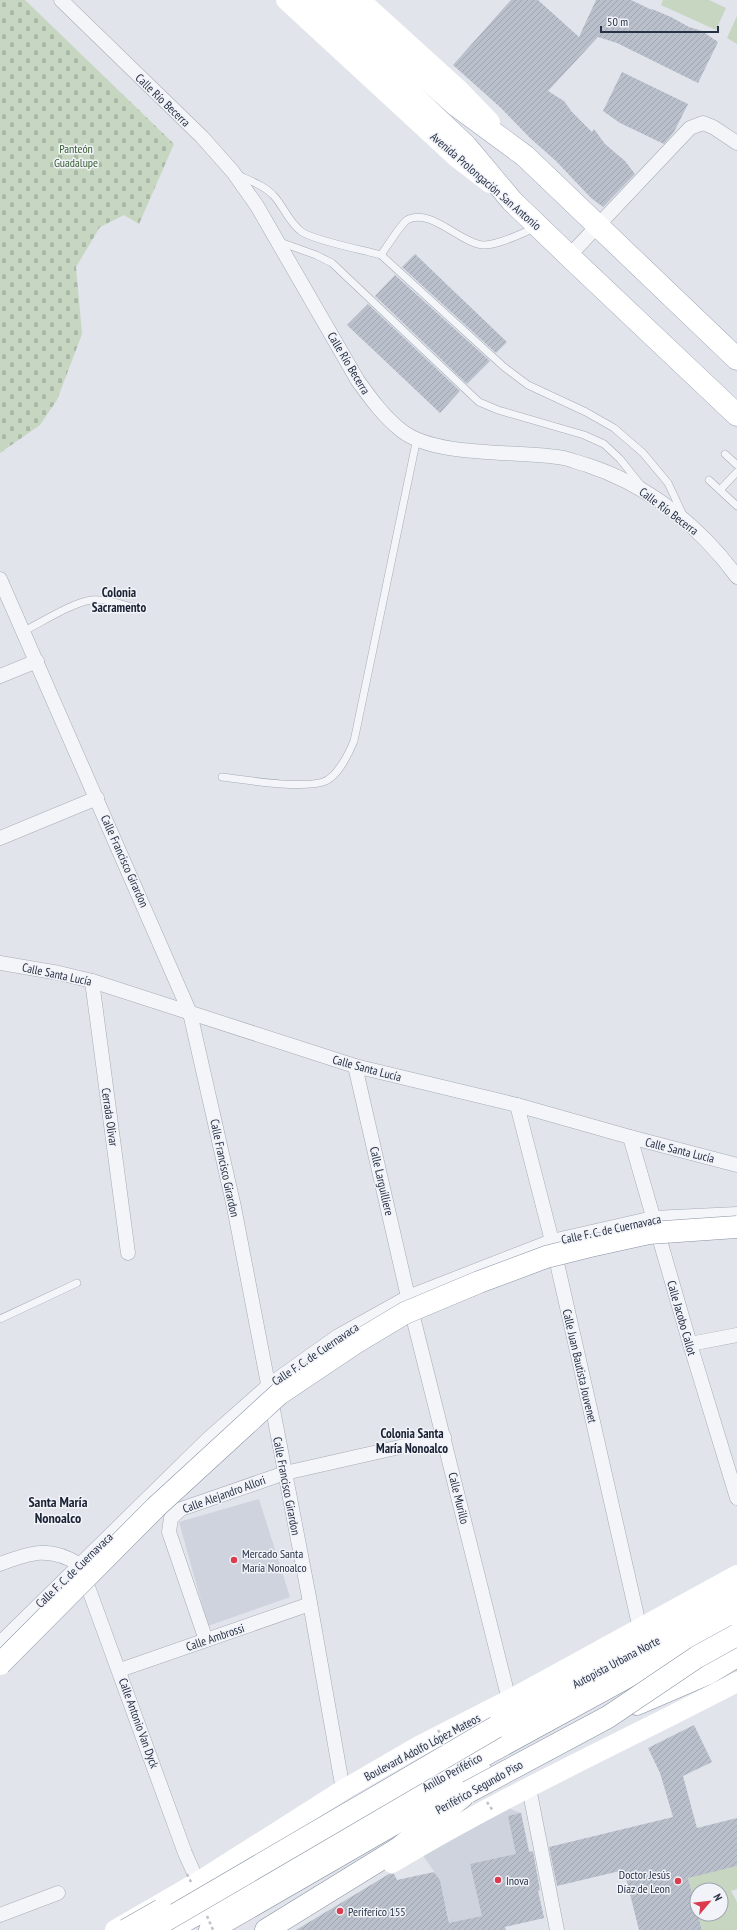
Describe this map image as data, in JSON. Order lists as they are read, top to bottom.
{
  "streets": {
    "main road": [
      "Avenida Prolongación San Antonio",
      "Autopista Urbana Norte",
      "Boulevard Adolfo López Mateos",
      "Anillo Periférico",
      "Periférico Segundo Piso"
    ],
    "street": [
      "Calle Río Becerra",
      "Calle Francisco Girardon",
      "Calle Santa Lucía",
      "Cerrada Olivar",
      "Calle Larguilliere",
      "Calle F. C. de Cuernavaca",
      "Calle Jacobo Callot",
      "Calle Juan Bautista Jouvenet",
      "Calle Alejandro Allori",
      "Calle Murillo",
      "Calle Ambrossi",
      "Calle Antonio Van Dyck"
    ]
  },
  "crossings": [
    ["Calle Francisco Girardon", "Calle Santa Lucía"],
    ["Calle Francisco Girardon", "Calle F. C. de Cuernavaca"],
    ["Calle Francisco Girardon", "Calle Alejandro Allori"],
    ["Calle Francisco Girardon", "Calle Ambrossi"],
    ["Calle Francisco Girardon", "Boulevard Adolfo López Mateos"],
    ["Calle Santa Lucía", "Cerrada Olivar"],
    ["Calle Santa Lucía", "Calle Larguilliere"],
    ["Calle Santa Lucía", "Calle Jacobo Callot"],
    ["Calle Santa Lucía", "Calle Juan Bautista Jouvenet"],
    ["Calle Larguilliere", "Calle F. C. de Cuernavaca"],
    ["Calle Larguilliere", "Calle Murillo"],
    ["Calle F. C. de Cuernavaca", "Calle Jacobo Callot"],
    ["Calle F. C. de Cuernavaca", "Calle Juan Bautista Jouvenet"],
    ["Calle F. C. de Cuernavaca", "Calle Murillo"],
    ["Calle F. C. de Cuernavaca", "Calle Antonio Van Dyck"],
    ["Calle Juan Bautista Jouvenet", "Boulevard Adolfo López Mateos"],
    ["Calle Alejandro Allori", "Calle Murillo"],
    ["Calle Alejandro Allori", "Calle Ambrossi"],
    ["Calle Murillo", "Boulevard Adolfo López Mateos"],
    ["Calle Ambrossi", "Calle Antonio Van Dyck"],
    ["Calle Antonio Van Dyck", "Boulevard Adolfo López Mateos"]
  ],
  "districts": ["Colonia Sacramento", "Colonia Santa María Nonoalco", "Santa María Nonoalco"],
  "parks": ["Panteón Guadalupe"],
  "places": [
    "Mercado Santa María Nonoalco",
    "Inova",
    "Doctor Jesús Díaz de Leon",
    "Periferico 155"
  ],
  "scale_bar": "50 m",
  "north": "top right"
}
